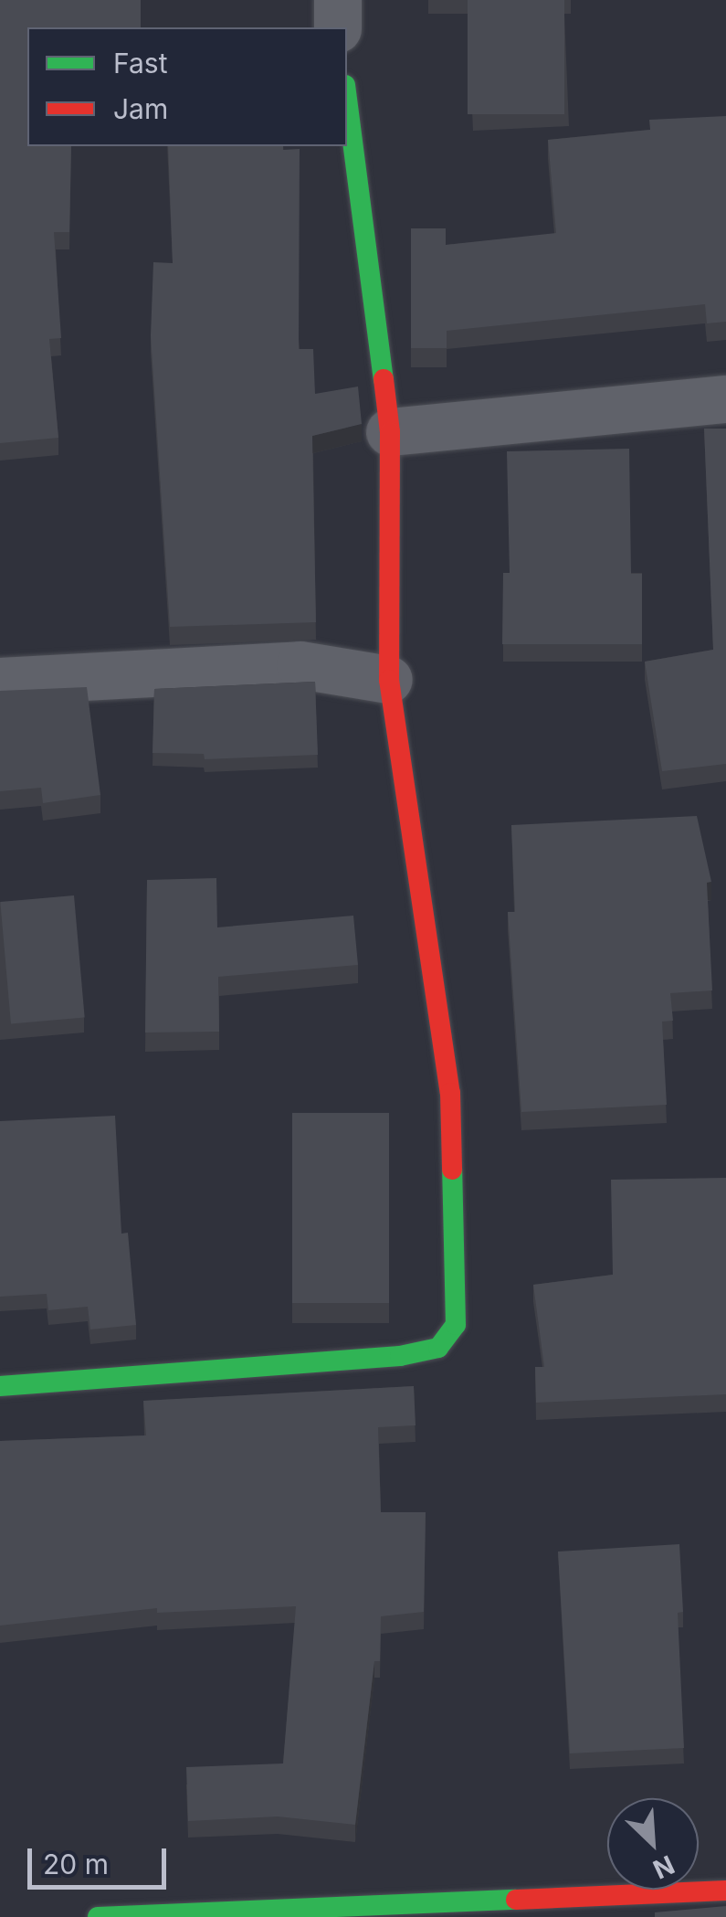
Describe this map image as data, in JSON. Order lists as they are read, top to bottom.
{
  "legend": ["Fast", "Jam"],
  "scale_bar": "20 m",
  "north": "bottom right"
}
